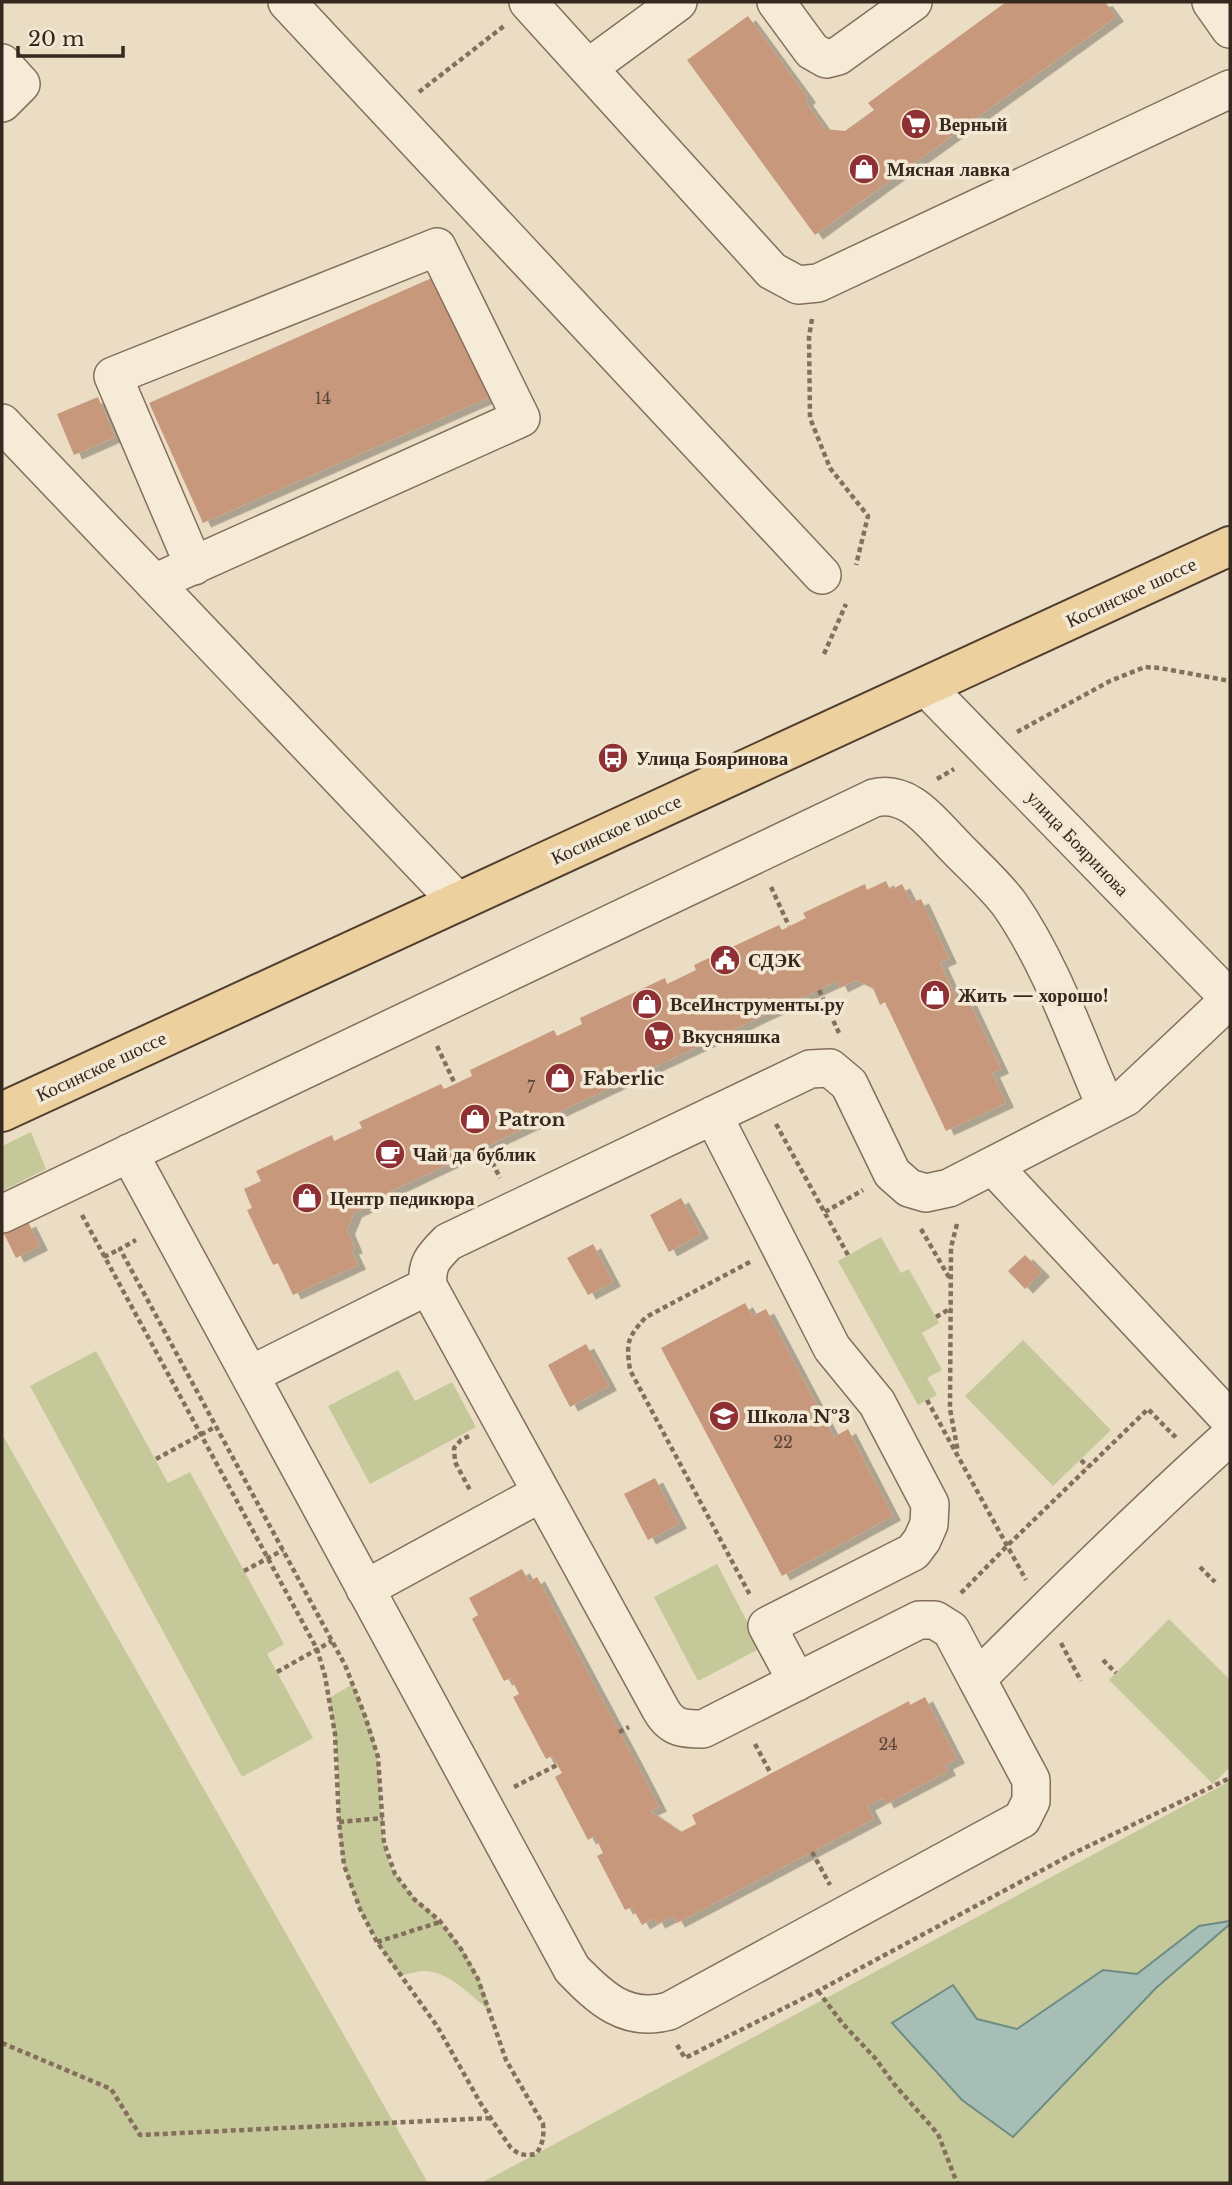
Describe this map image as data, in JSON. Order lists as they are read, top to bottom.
{
  "streets": {
    "main road": ["Косинское шоссе"],
    "street": ["улица Бояринова"]
  },
  "crossings": [
    ["Косинское шоссе", "улица Бояринова"]
  ],
  "places": {
    "supermarket": ["Верный", "Вкусняшка"],
    "shop": [
      "Мясная лавка",
      "Жить — хорошо!",
      "ВсеИнструменты.ру",
      "Faberlic",
      "Patron",
      "Центр педикюра"
    ],
    "bus stop": ["Улица Бояринова"],
    "public building": ["СДЭК"],
    "cafe": ["Чай да бублик"],
    "school or university": ["Школа №3"]
  },
  "house_numbers": [
    "14",
    "7",
    "22",
    "24"
  ],
  "scale_bar": "20 m"
}
